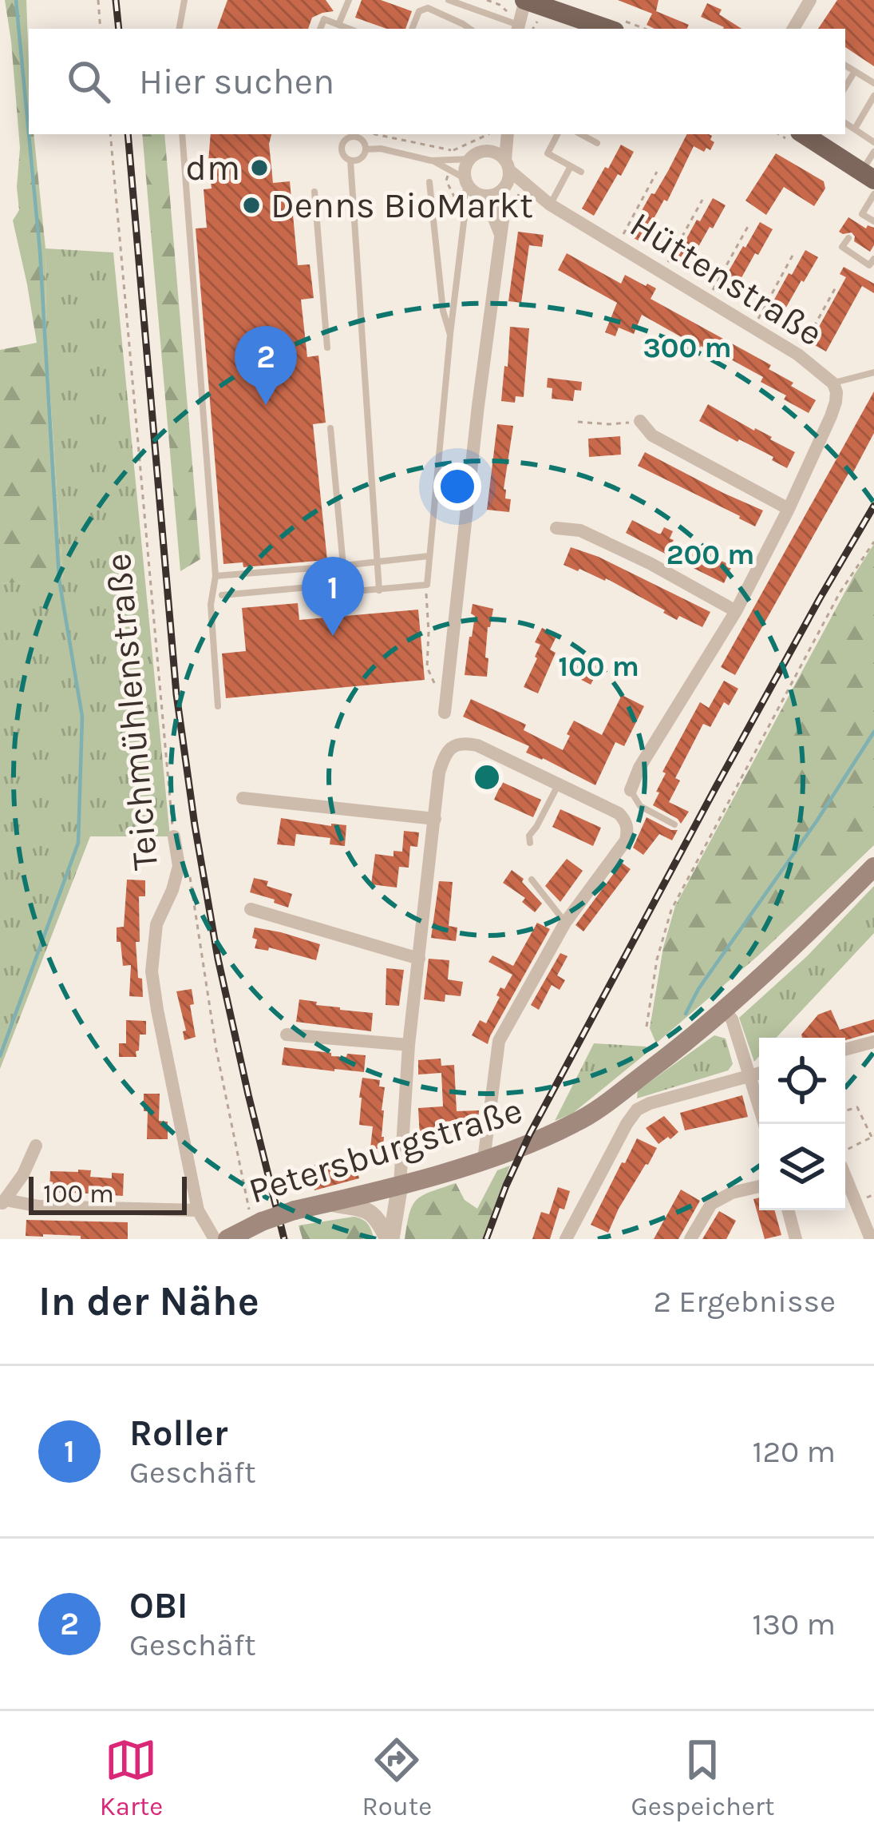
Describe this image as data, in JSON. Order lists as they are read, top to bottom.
{
  "streets": {
    "main road": ["Petersburgstraße"],
    "street": ["Hüttenstraße", "Teichmühlenstraße"]
  },
  "places": ["dm", "Denns BioMarkt"],
  "scale_bar": "100 m",
  "page": {
    "search": "Hier suchen",
    "pins": ["2", "1"],
    "scale": "100 m",
    "heading": ["In der Nähe", "2 Ergebnisse"],
    "list": [
      {
        "mark": "1",
        "name": "Roller",
        "note": "Geschäft",
        "value": "120 m"
      },
      {
        "mark": "2",
        "name": "OBI",
        "note": "Geschäft",
        "value": "130 m"
      }
    ],
    "nav": ["Karte", "Route", "Gespeichert"]
  },
  "rings": ["300 m", "200 m", "100 m"]
}
